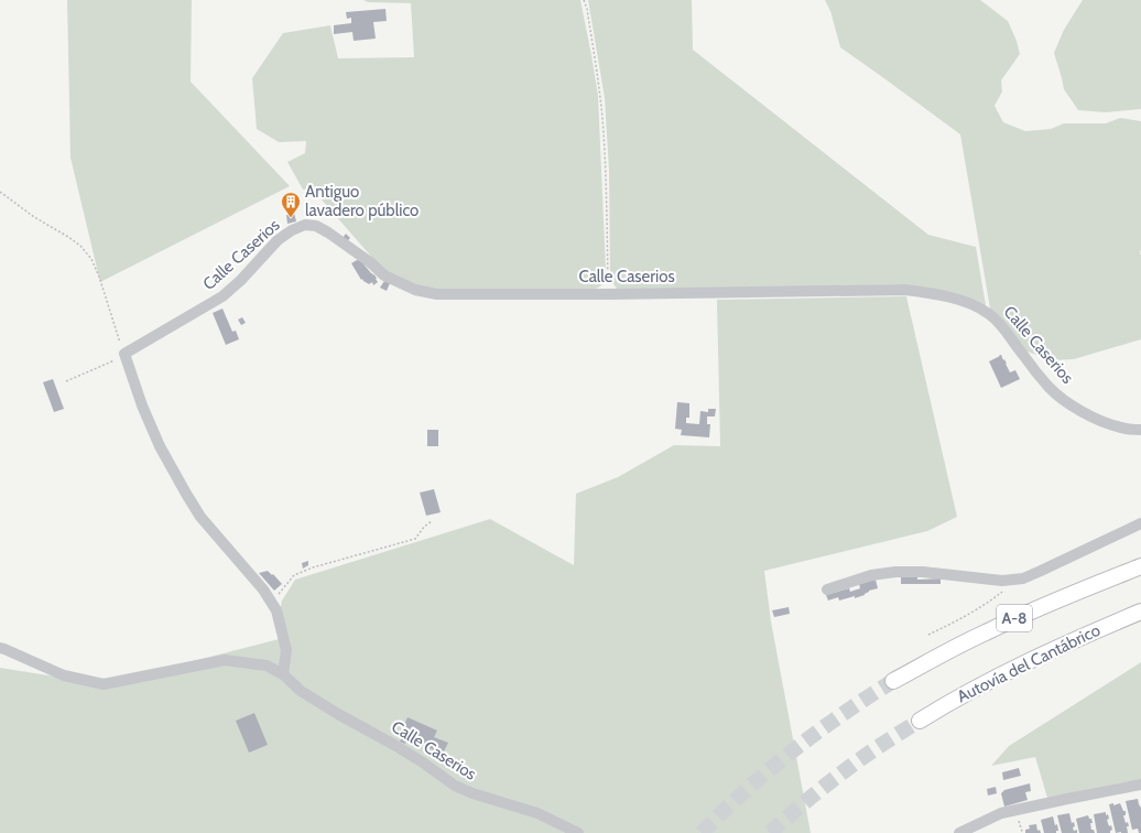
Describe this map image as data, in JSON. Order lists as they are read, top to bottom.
{
  "streets": {
    "highway": ["A-8", "Autovía del Cantábrico"],
    "street": ["Calle Caserios"]
  },
  "places": {
    "building": ["Antiguo lavadero público"]
  }
}
